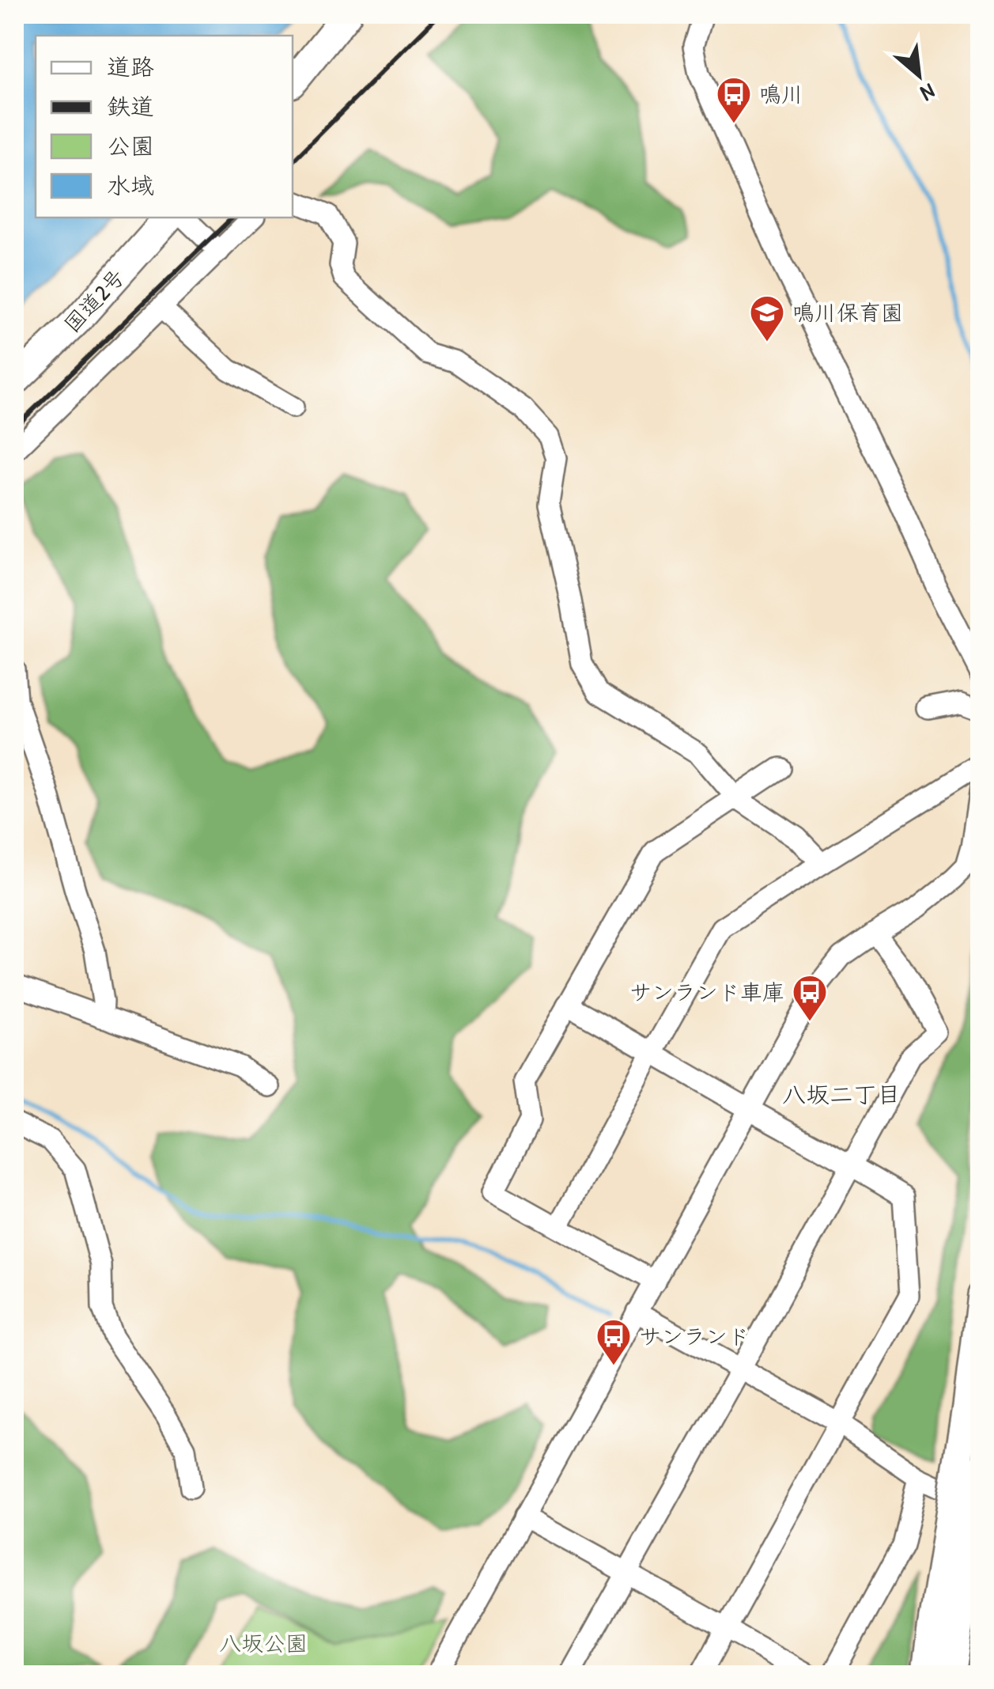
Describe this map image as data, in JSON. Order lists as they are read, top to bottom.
{
  "streets": {
    "highway": ["国道2号"]
  },
  "districts": ["八坂二丁目"],
  "parks": ["八坂公園"],
  "places": {
    "bus stop": ["鳴川", "サンランド車庫", "サンランド"],
    "school or university": ["鳴川保育園"]
  },
  "legend": [
    "道路",
    "鉄道",
    "公園",
    "水域"
  ],
  "north": "bottom right"
}
